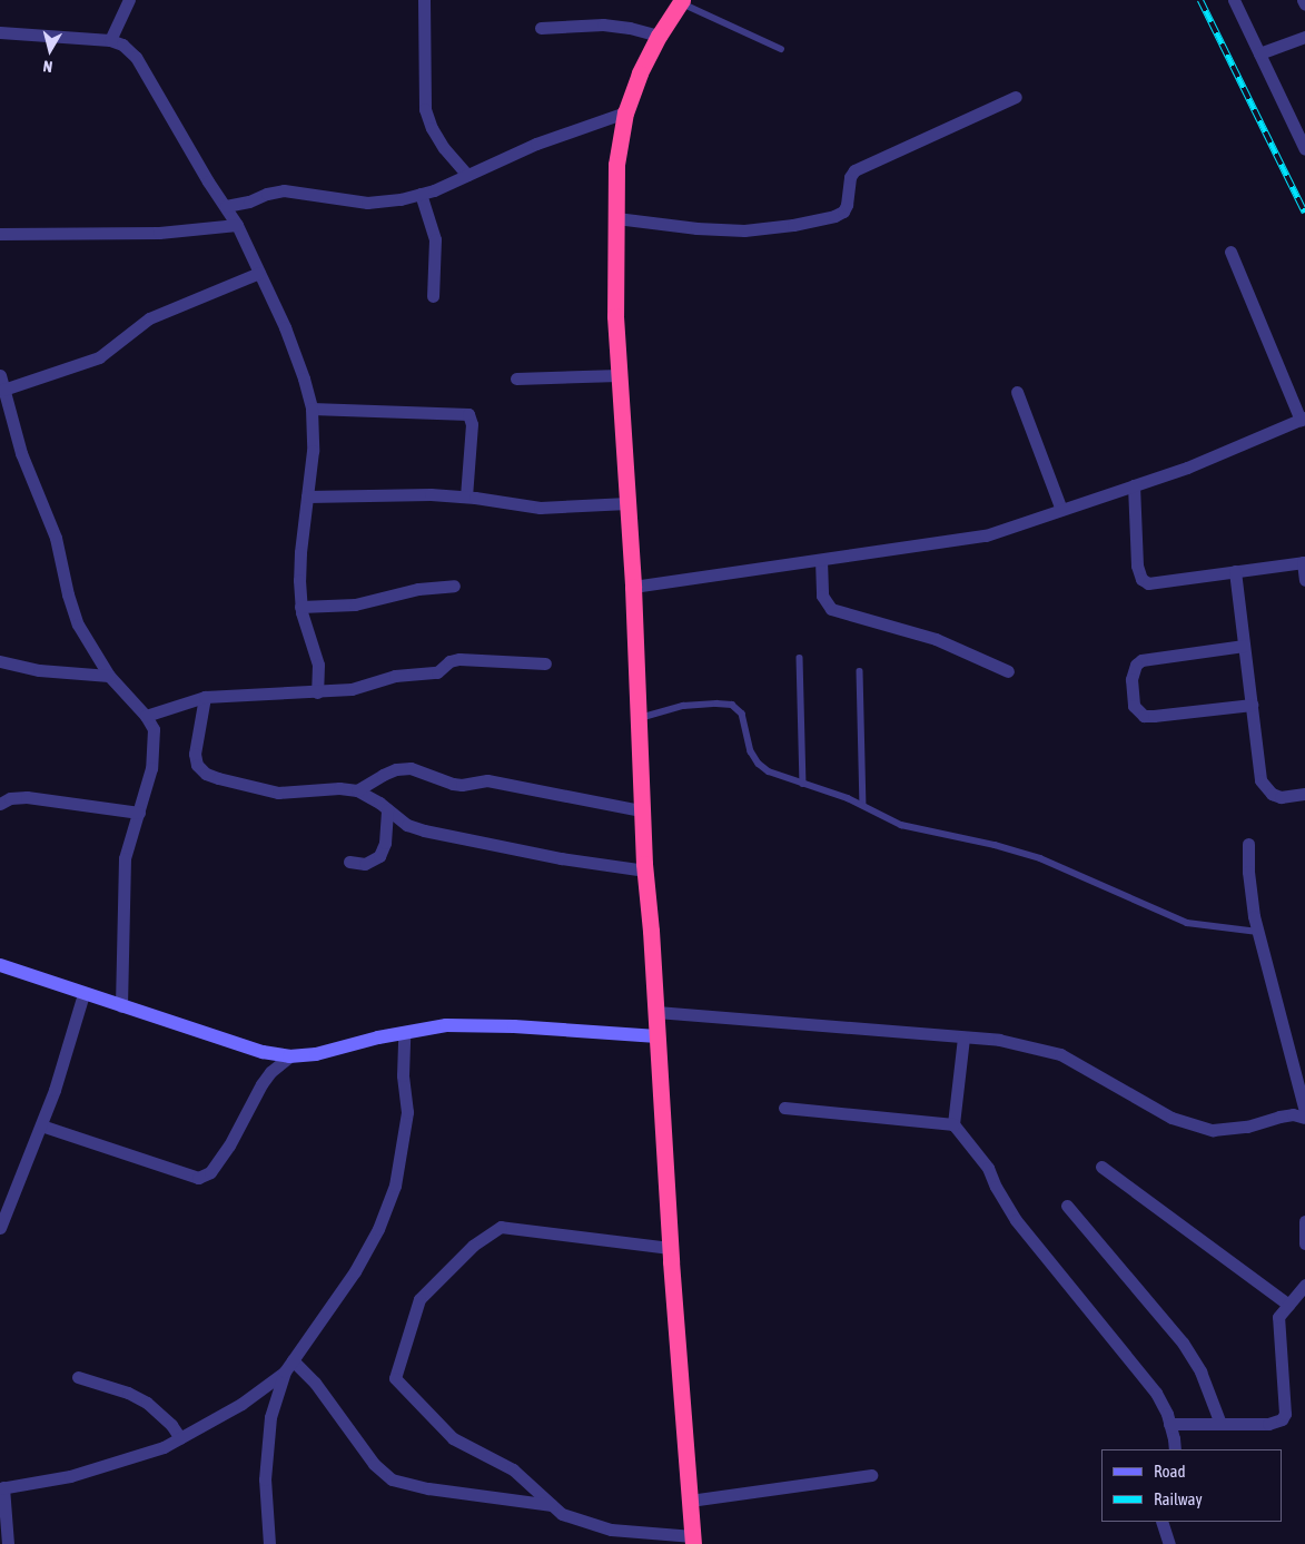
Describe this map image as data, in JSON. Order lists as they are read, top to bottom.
{
  "legend": ["Road", "Railway"],
  "north": "bottom"
}
